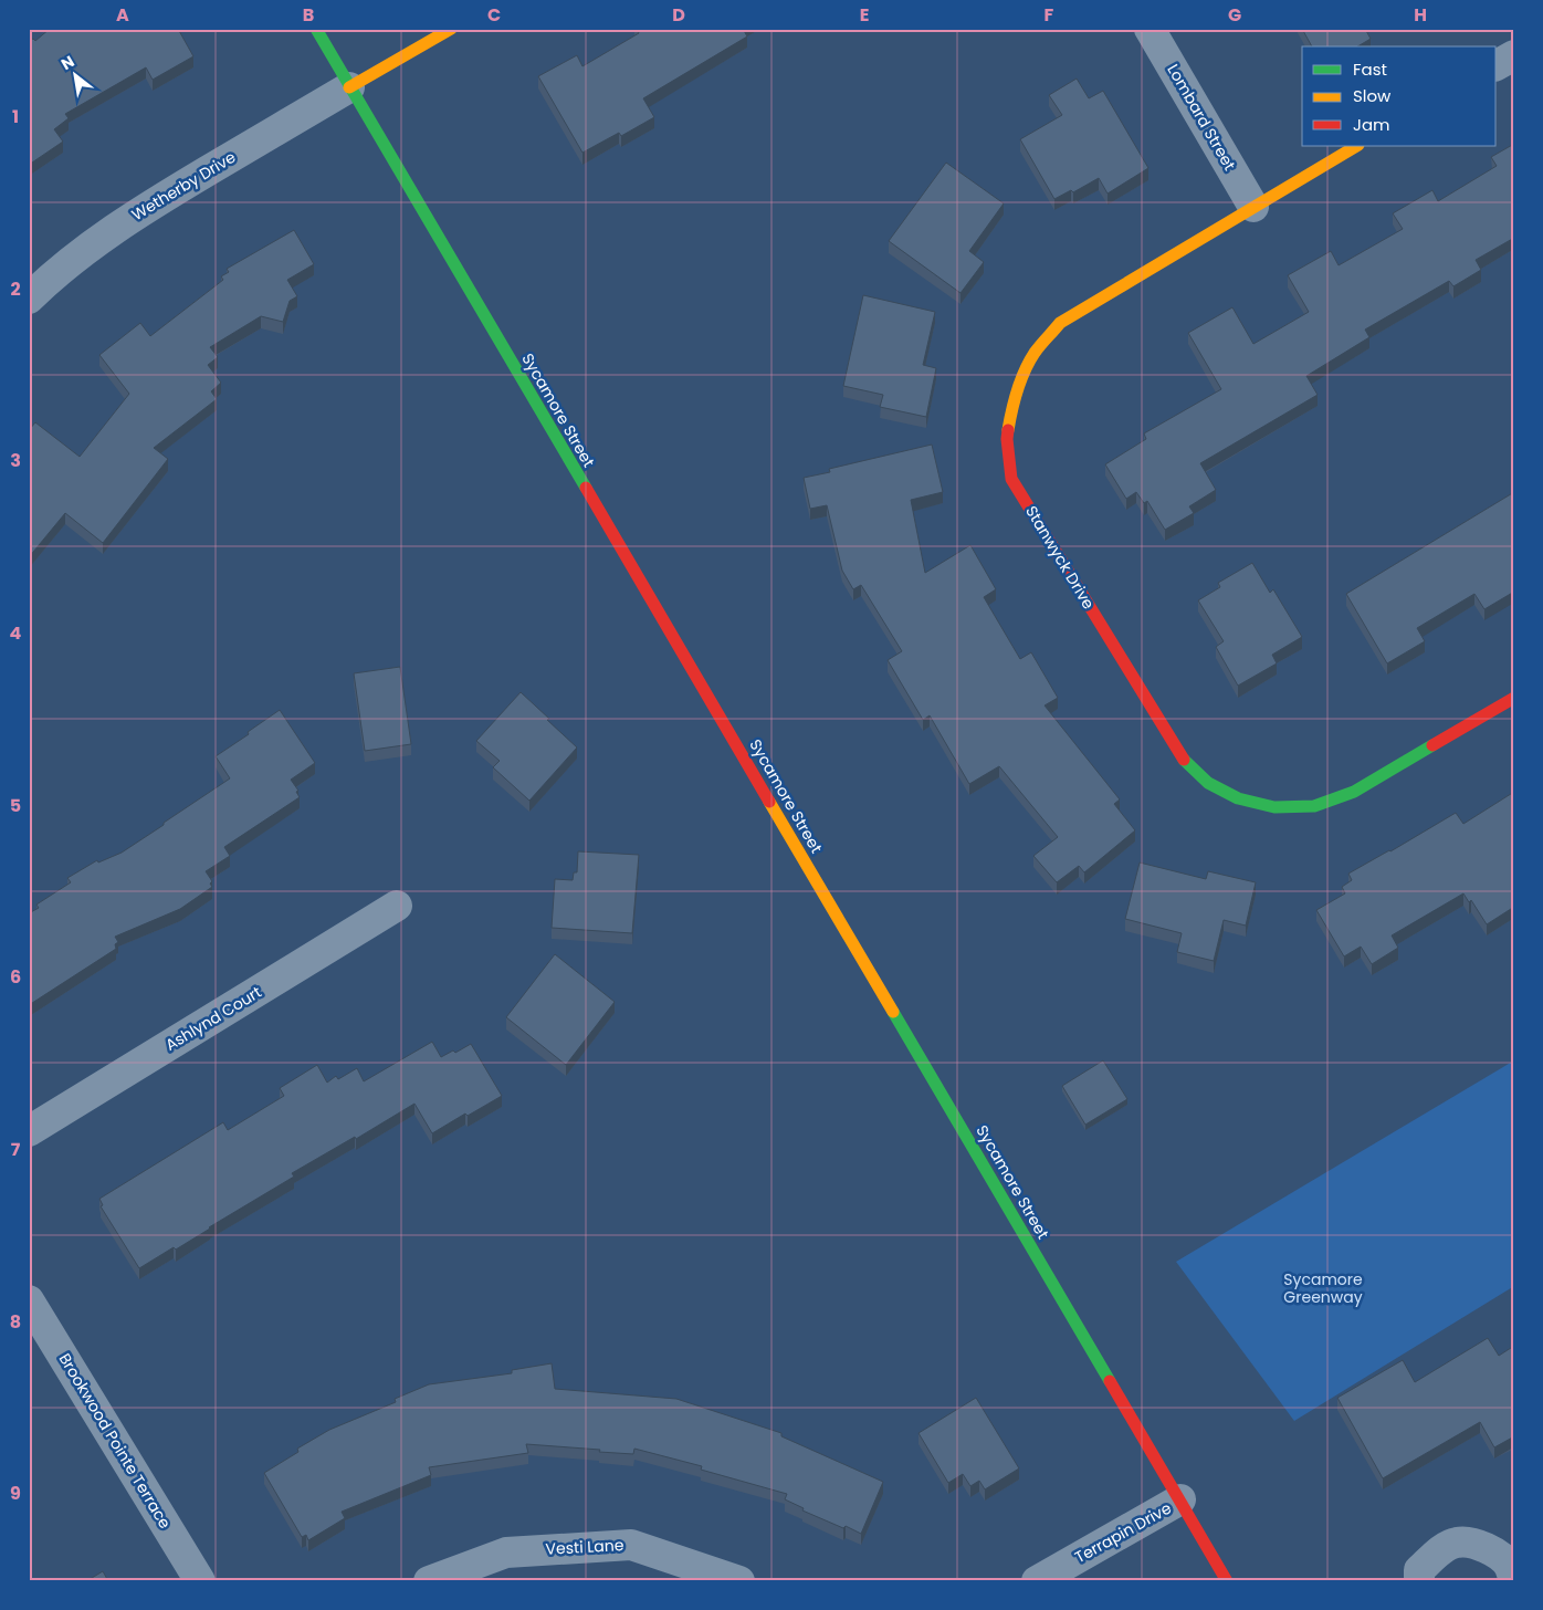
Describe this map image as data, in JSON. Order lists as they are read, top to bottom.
{
  "streets": {
    "street": [
      "Lombard Street",
      "Wetherby Drive",
      "Sycamore Street",
      "Stanwyck Drive",
      "Ashlynd Court",
      "Brookwood Pointe Terrace",
      "Terrapin Drive",
      "Vesti Lane"
    ]
  },
  "crossings": [
    ["Lombard Street", "Stanwyck Drive"],
    ["Wetherby Drive", "Sycamore Street"],
    ["Sycamore Street", "Terrapin Drive"]
  ],
  "parks": ["Sycamore Greenway"],
  "legend": ["Fast", "Slow", "Jam"],
  "north": "top left",
  "grid": {
    "columns": [
      "A",
      "B",
      "C",
      "D",
      "E",
      "F",
      "G",
      "H"
    ],
    "rows": [
      "1",
      "2",
      "3",
      "4",
      "5",
      "6",
      "7",
      "8",
      "9"
    ]
  }
}
